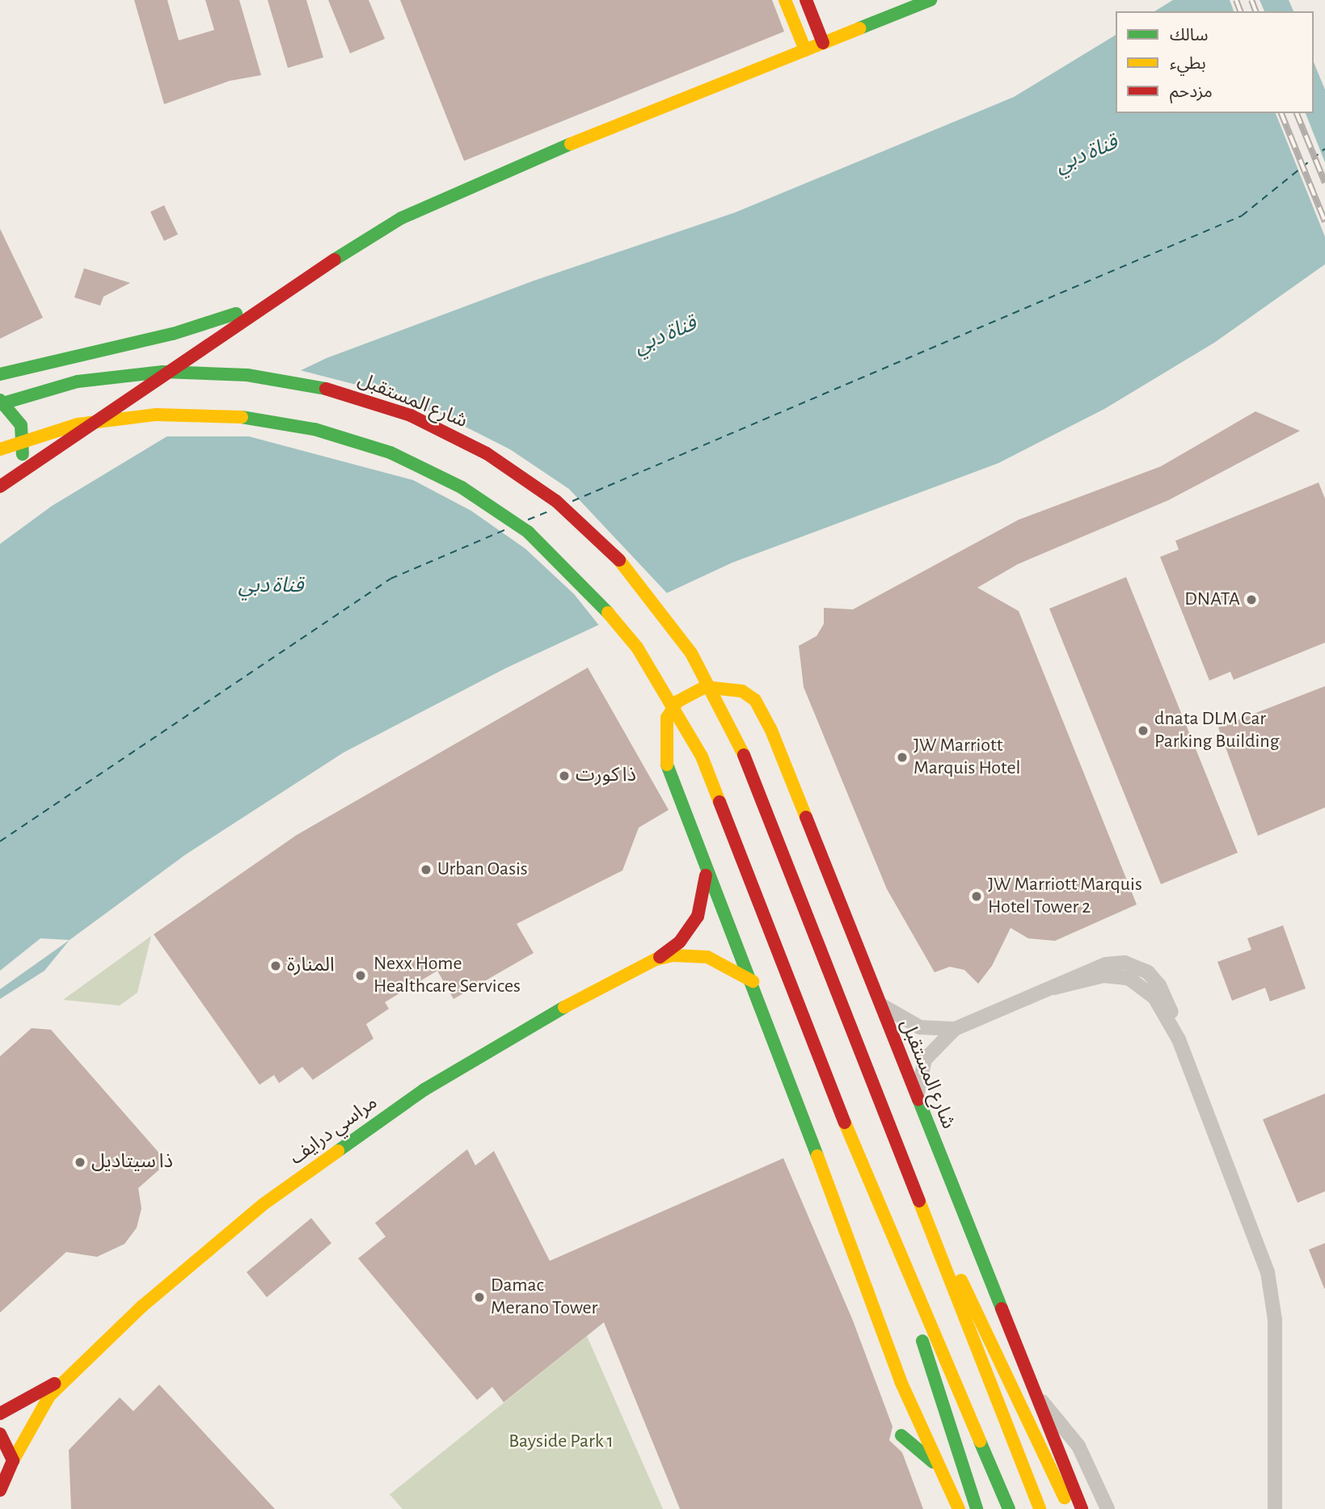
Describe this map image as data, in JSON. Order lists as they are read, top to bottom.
{
  "streets": {
    "street": ["شارع المستقبل", "مراسي درايف"]
  },
  "crossings": [
    ["شارع المستقبل", "مراسي درايف"]
  ],
  "water": ["قناة دبي"],
  "parks": ["Bayside Park 1"],
  "places": [
    "DNATA",
    "dnata DLM Car Parking Building",
    "JW Marriott Marquis Hotel",
    "ذا كورت",
    "Urban Oasis",
    "JW Marriott Marquis Hotel Tower 2",
    "المنارة",
    "Nexx Home Healthcare Services",
    "ذا سيتاديل",
    "Damac Merano Tower"
  ],
  "legend": ["سالك", "بطيء", "مزدحم"]
}
